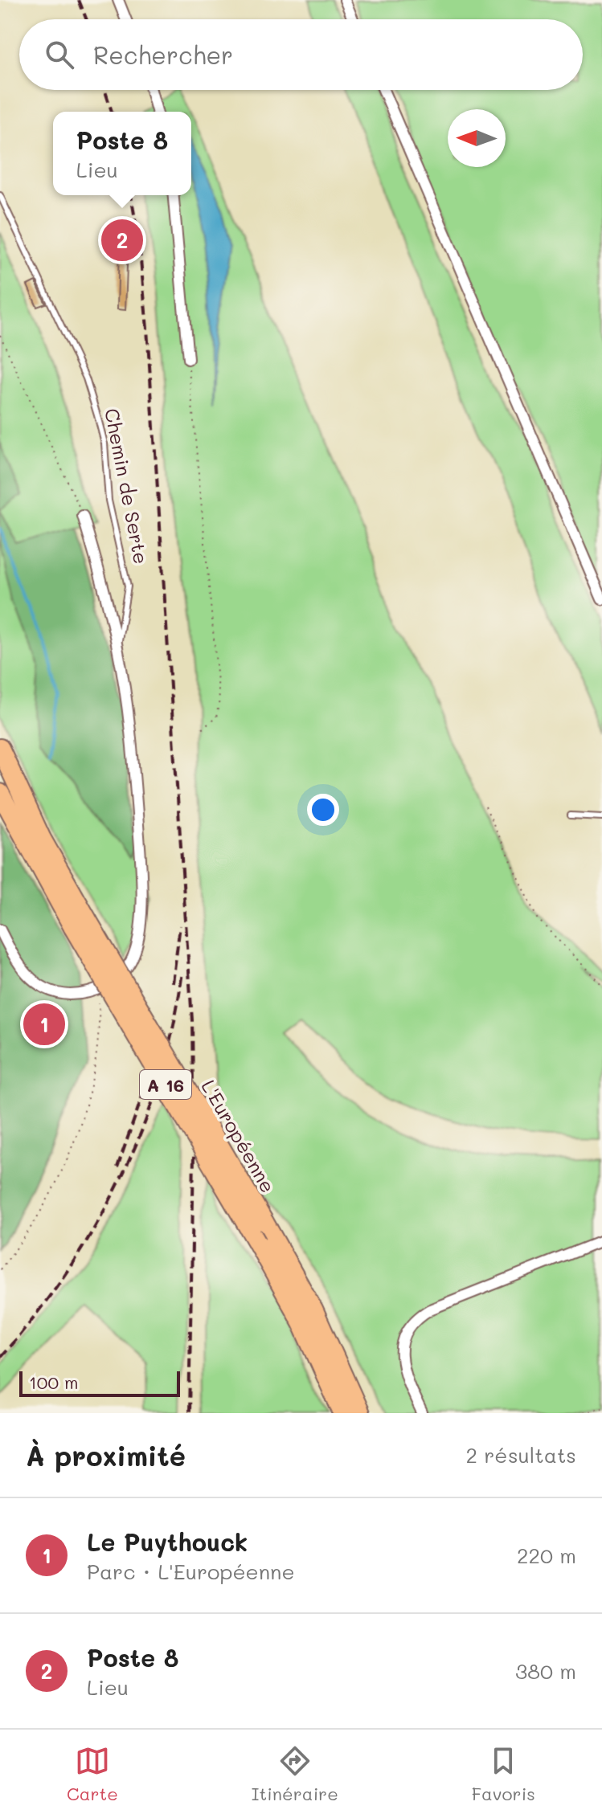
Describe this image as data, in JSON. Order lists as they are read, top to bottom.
{
  "streets": {
    "highway": ["A 16", "L'Européenne"],
    "street": ["Chemin de Serte"]
  },
  "scale_bar": "100 m",
  "north": "left",
  "page": {
    "search": "Rechercher",
    "popup": ["Poste 8", "Lieu"],
    "pins": ["2", "1"],
    "scale": "100 m",
    "heading": ["À proximité", "2 résultats"],
    "list": [
      {
        "mark": "1",
        "name": "Le Puythouck",
        "note": "Parc · L'Européenne",
        "value": "220 m"
      },
      {
        "mark": "2",
        "name": "Poste 8",
        "note": "Lieu",
        "value": "380 m"
      }
    ],
    "nav": ["Carte", "Itinéraire", "Favoris"]
  }
}
